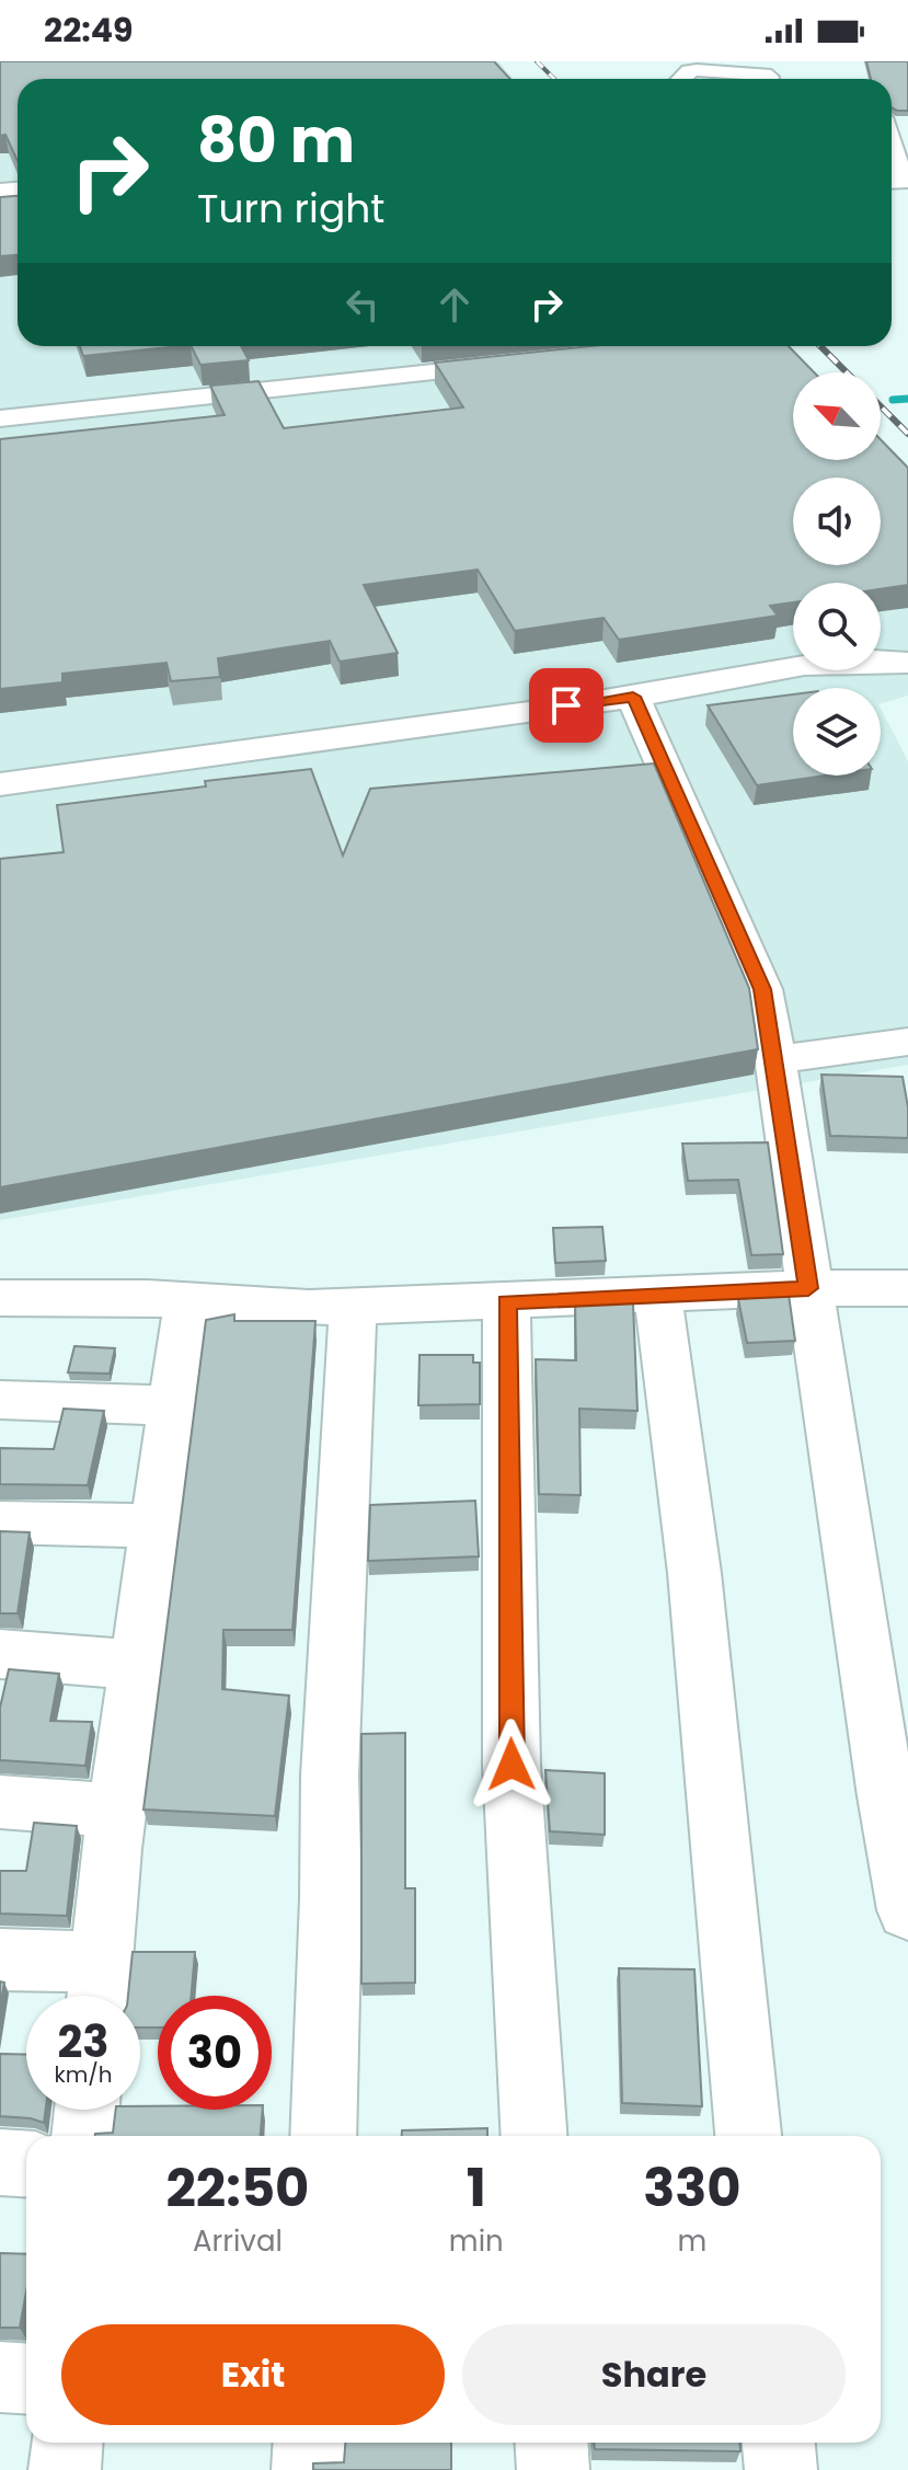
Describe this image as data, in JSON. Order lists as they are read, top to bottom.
{
  "north": "top left",
  "page": {
    "status": "22:49",
    "turn": ["80 m", "Turn right"],
    "speed": "23 km/h",
    "limit": "30",
    "eta": [
      "22:50",
      "Arrival",
      "1",
      "min",
      "330",
      "m"
    ],
    "buttons": ["Exit", "Share"]
  }
}
